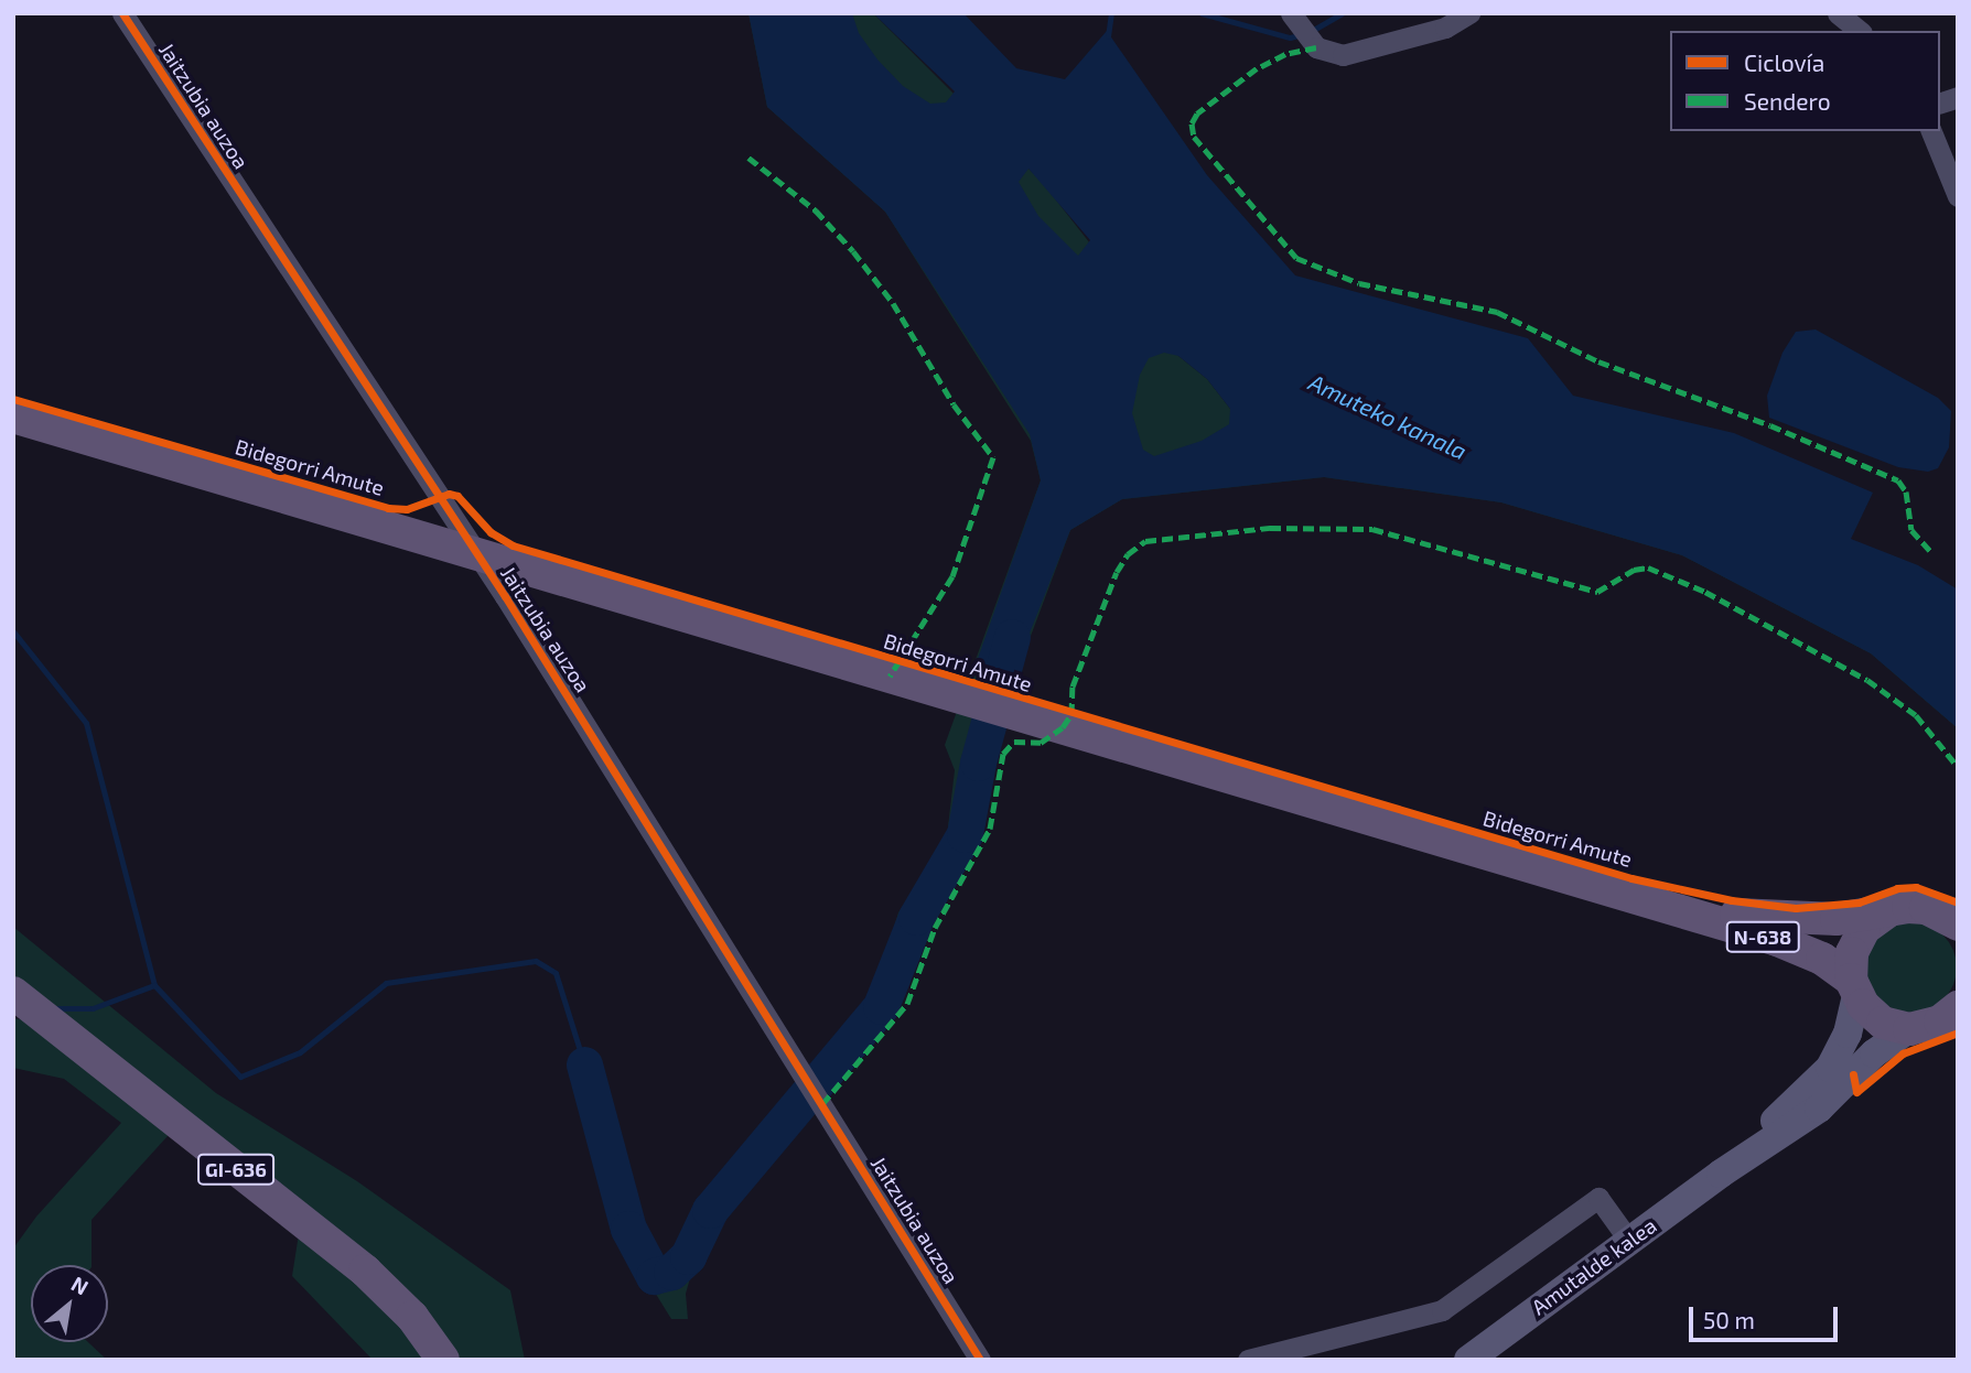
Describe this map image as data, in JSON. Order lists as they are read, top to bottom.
{
  "streets": {
    "main road": ["N-638", "GI-636", "Amutalde kalea"],
    "street": ["Jaitzubia auzoa"],
    "cycle path": ["Bidegorri Amute"]
  },
  "crossings": [
    ["Jaitzubia auzoa", "N-638"],
    ["N-638", "Amutalde kalea"]
  ],
  "water": ["Amuteko kanala"],
  "legend": ["Ciclovía", "Sendero"],
  "scale_bar": "50 m",
  "north": "top right"
}
